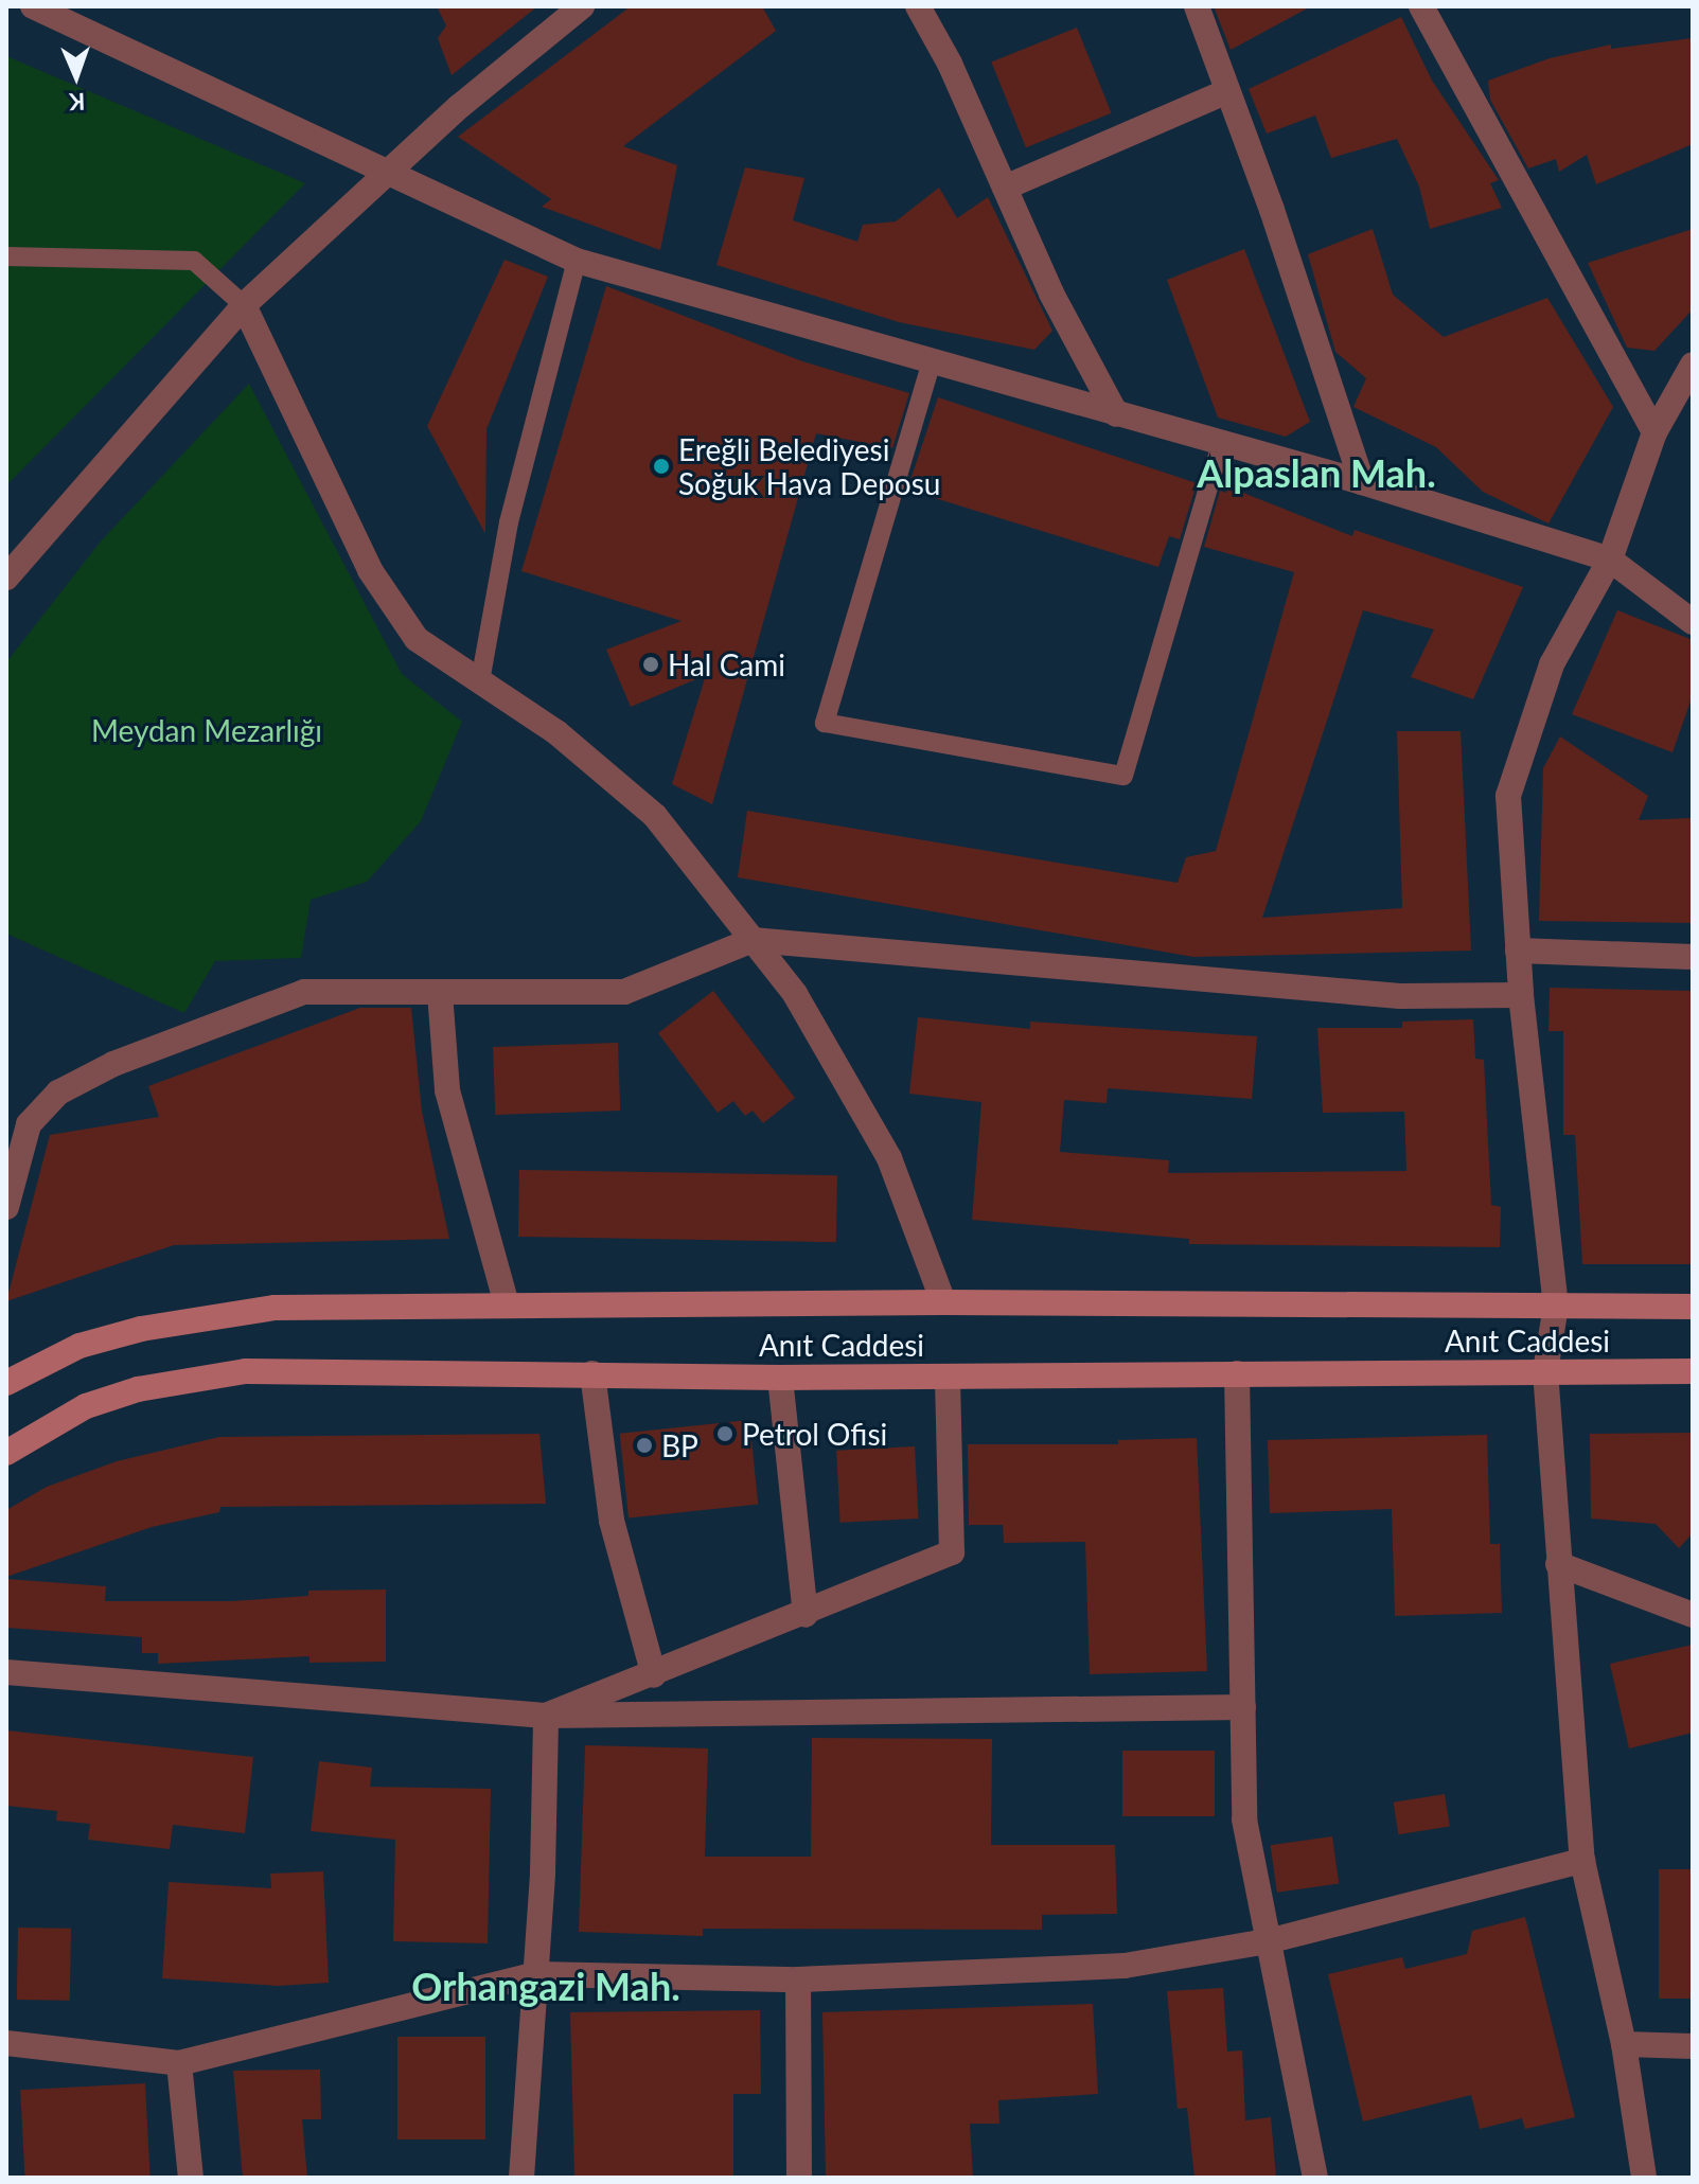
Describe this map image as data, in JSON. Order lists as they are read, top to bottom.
{
  "streets": {
    "main road": ["Anıt Caddesi"]
  },
  "districts": ["Alpaslan Mah.", "Orhangazi Mah."],
  "parks": ["Meydan Mezarlığı"],
  "places": [
    "Ereğli Belediyesi Soğuk Hava Deposu",
    "Hal Cami",
    "Petrol Ofisi",
    "BP"
  ],
  "north": "bottom"
}
